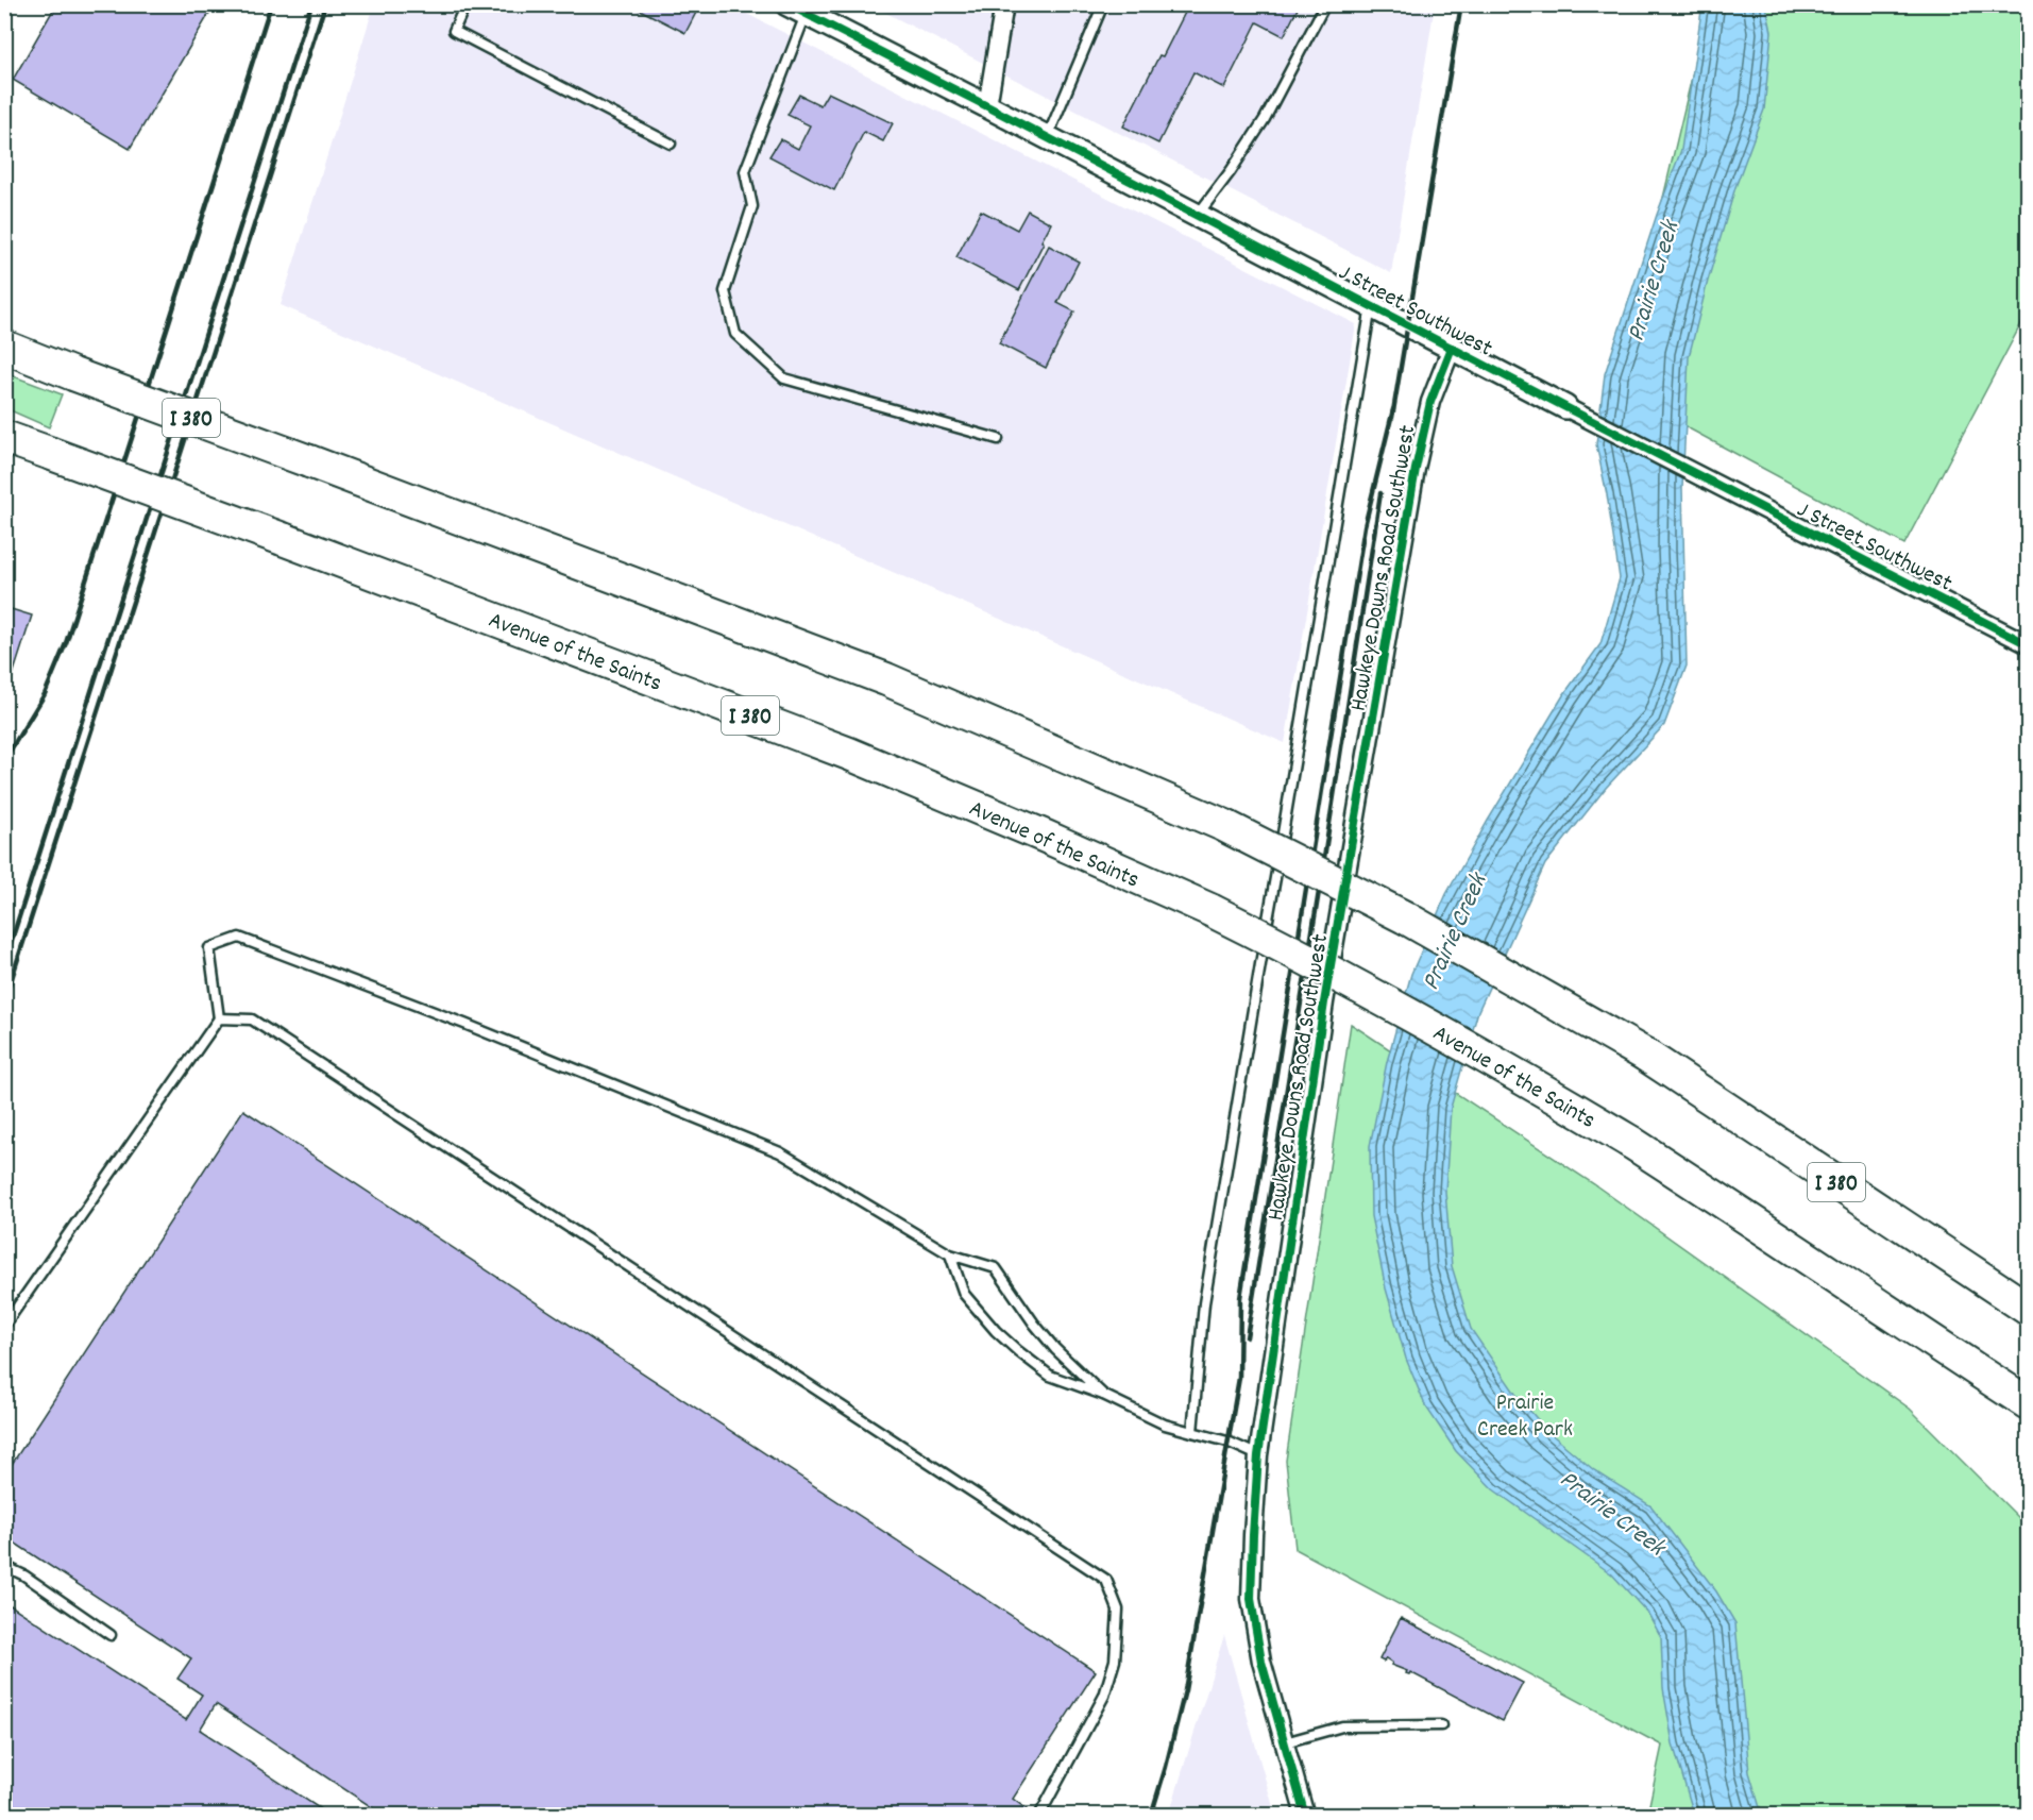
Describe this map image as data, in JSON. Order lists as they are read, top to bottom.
{
  "streets": {
    "highway": ["I 380", "Avenue of the Saints"],
    "street": ["J Street Southwest", "Hawkeye Downs Road Southwest"]
  },
  "crossings": [
    ["J Street Southwest", "Hawkeye Downs Road Southwest"]
  ],
  "water": ["Prairie Creek"],
  "parks": ["Prairie Creek Park"]
}
